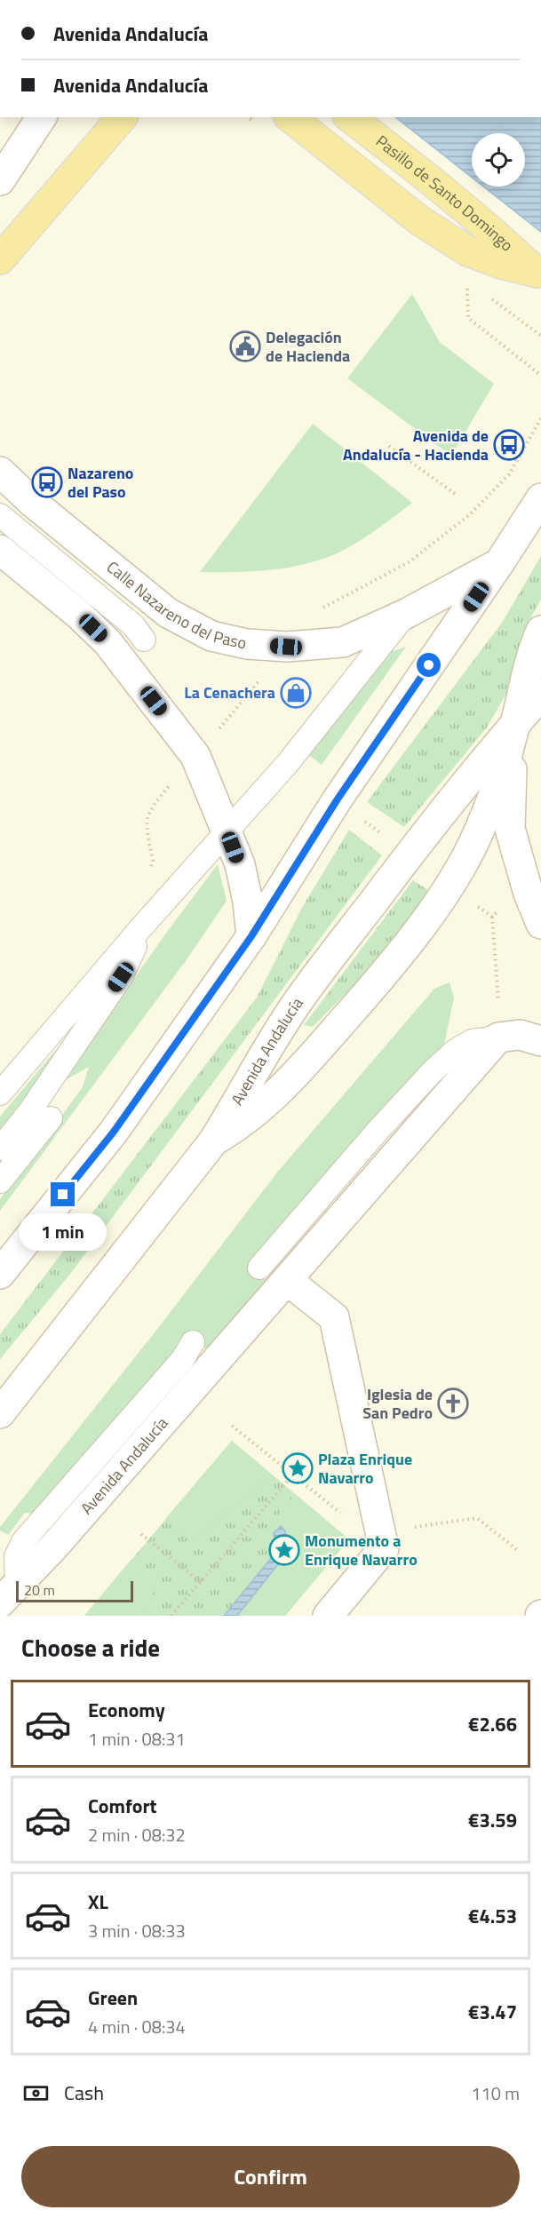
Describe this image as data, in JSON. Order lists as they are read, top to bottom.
{
  "streets": {
    "main road": ["Pasillo de Santo Domingo", "Calle Nazareno del Paso", "Avenida Andalucía"]
  },
  "places": {
    "public building": ["Delegación de Hacienda"],
    "bus stop": ["Avenida de Andalucía - Hacienda", "Nazareno del Paso"],
    "shop": ["La Cenachera"],
    "church": ["Iglesia de San Pedro"],
    "place": ["Plaza Enrique Navarro", "Monumento a Enrique Navarro"]
  },
  "scale_bar": "20 m",
  "page": {
    "banner": ["Avenida Andalucía", "Avenida Andalucía"],
    "bubble": "1 min",
    "scale": "20 m",
    "heading": "Choose a ride",
    "list": [
      {
        "name": "Economy",
        "note": "1 min · 08:31",
        "value": "€2.66"
      },
      {
        "name": "Comfort",
        "note": "2 min · 08:32",
        "value": "€3.59"
      },
      {
        "name": "XL",
        "note": "3 min · 08:33",
        "value": "€4.53"
      },
      {
        "name": "Green",
        "note": "4 min · 08:34",
        "value": "€3.47"
      }
    ],
    "pay": ["Cash", "110 m"],
    "buttons": "Confirm"
  }
}
